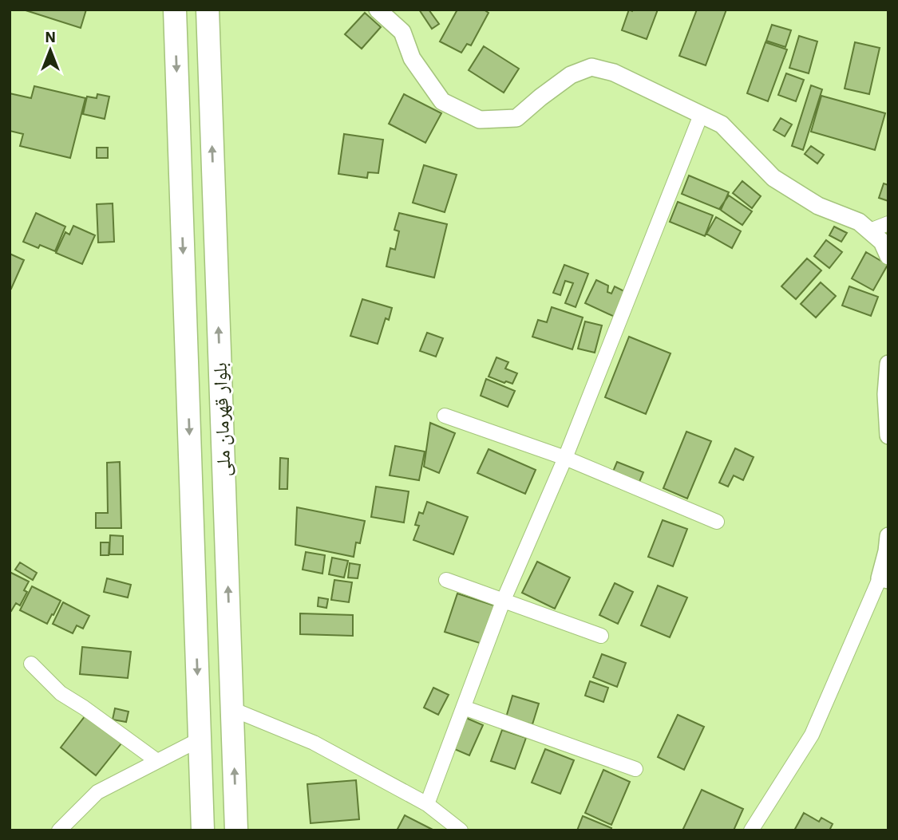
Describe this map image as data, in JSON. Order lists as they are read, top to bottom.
{
  "streets": {
    "highway": ["بلوار قهرمان ملی"]
  },
  "north": "top"
}
